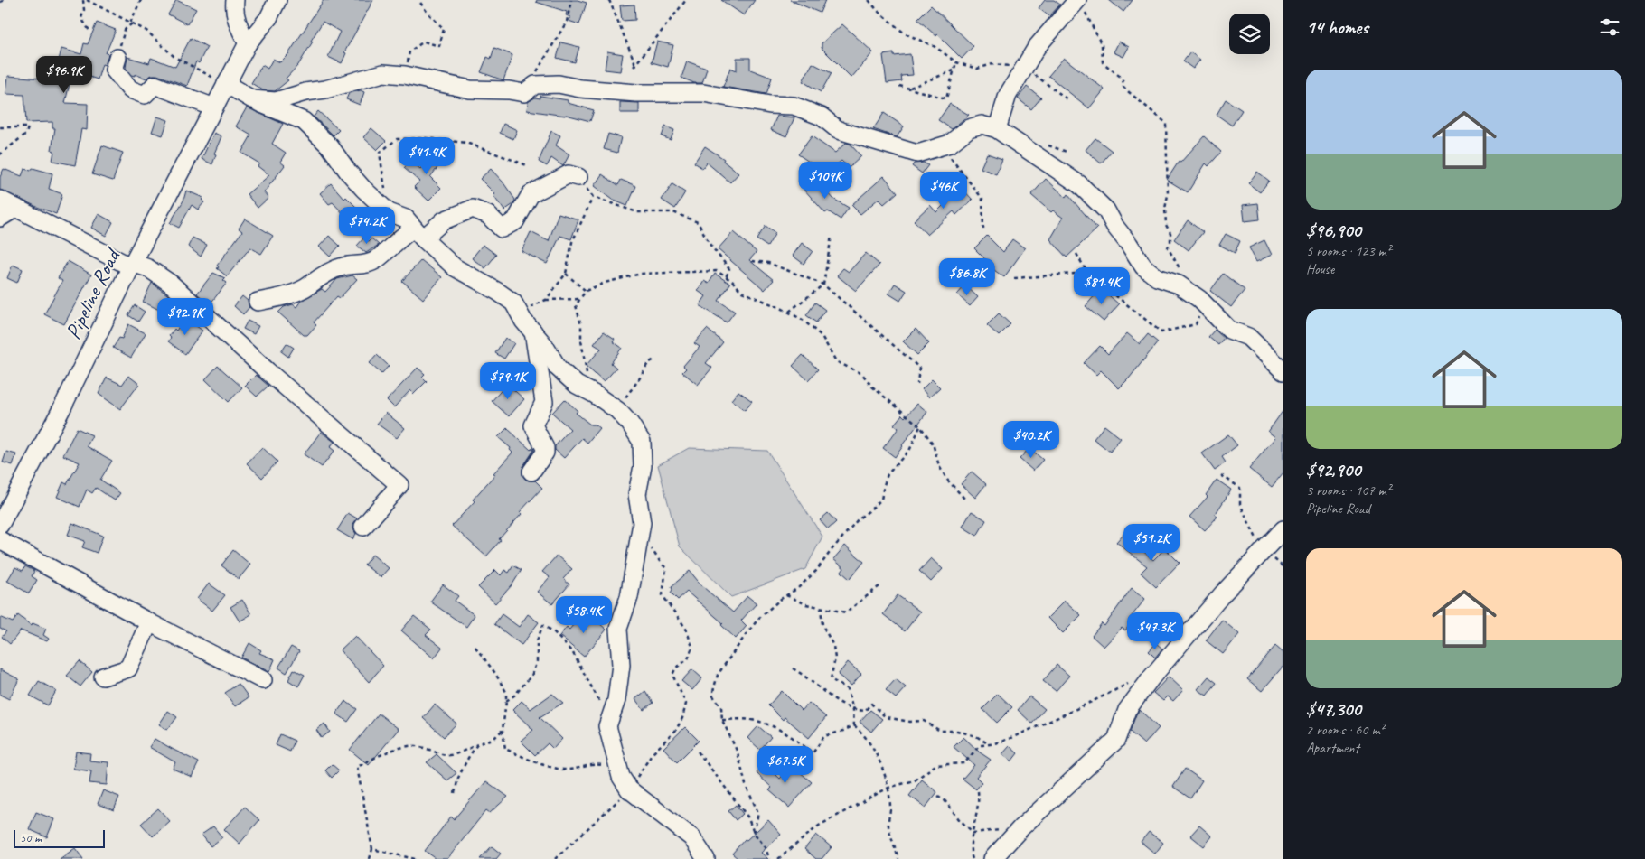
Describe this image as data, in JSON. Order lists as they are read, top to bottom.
{
  "streets": {
    "street": ["Pipeline Road"]
  },
  "scale_bar": "50 m",
  "page": {
    "heading": "14 homes",
    "list": [
      {
        "name": "$96,900",
        "note": "5 rooms · 123 m² · House"
      },
      {
        "name": "$92,900",
        "note": "3 rooms · 107 m² · Pipeline Road"
      },
      {
        "name": "$47,300",
        "note": "2 rooms · 60 m² · Apartment"
      }
    ],
    "price": [
      "$96.9K",
      "$41.4K",
      "$109K",
      "$46K",
      "$74.2K",
      "$86.8K",
      "$81.4K",
      "$92.9K",
      "$79.1K",
      "$40.2K",
      "$51.2K",
      "$58.4K",
      "$47.3K",
      "$67.5K"
    ],
    "scale": "50 m"
  }
}
